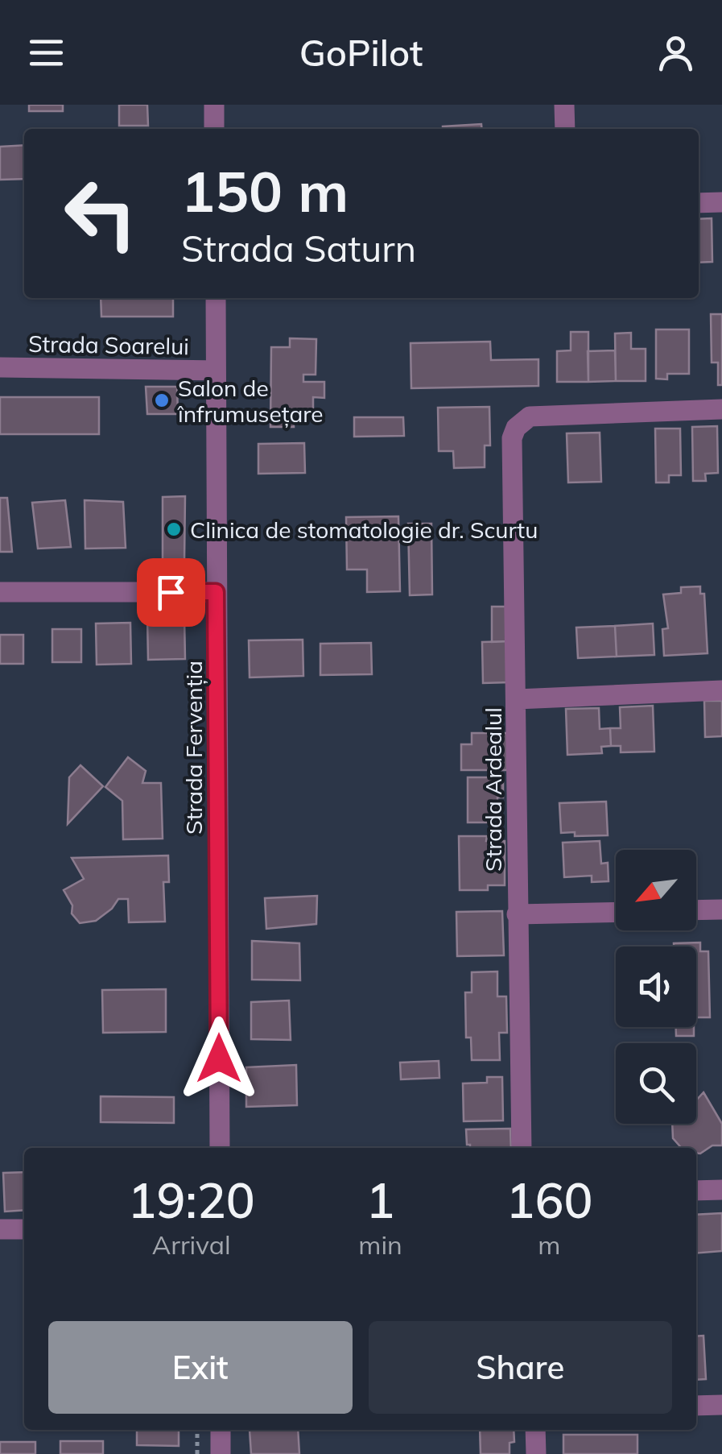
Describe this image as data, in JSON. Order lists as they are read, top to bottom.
{
  "streets": {
    "street": ["Strada Soarelui", "Strada Fervenția", "Strada Ardealul"]
  },
  "crossings": [
    ["Strada Soarelui", "Strada Fervenția"]
  ],
  "places": ["Salon de înfrumusețare", "Clinica de stomatologie dr. Scurtu"],
  "north": "bottom left",
  "page": {
    "header": "GoPilot",
    "turn": ["150 m", "Strada Saturn"],
    "eta": [
      "19:20",
      "Arrival",
      "1",
      "min",
      "160",
      "m"
    ],
    "buttons": ["Exit", "Share"]
  }
}
